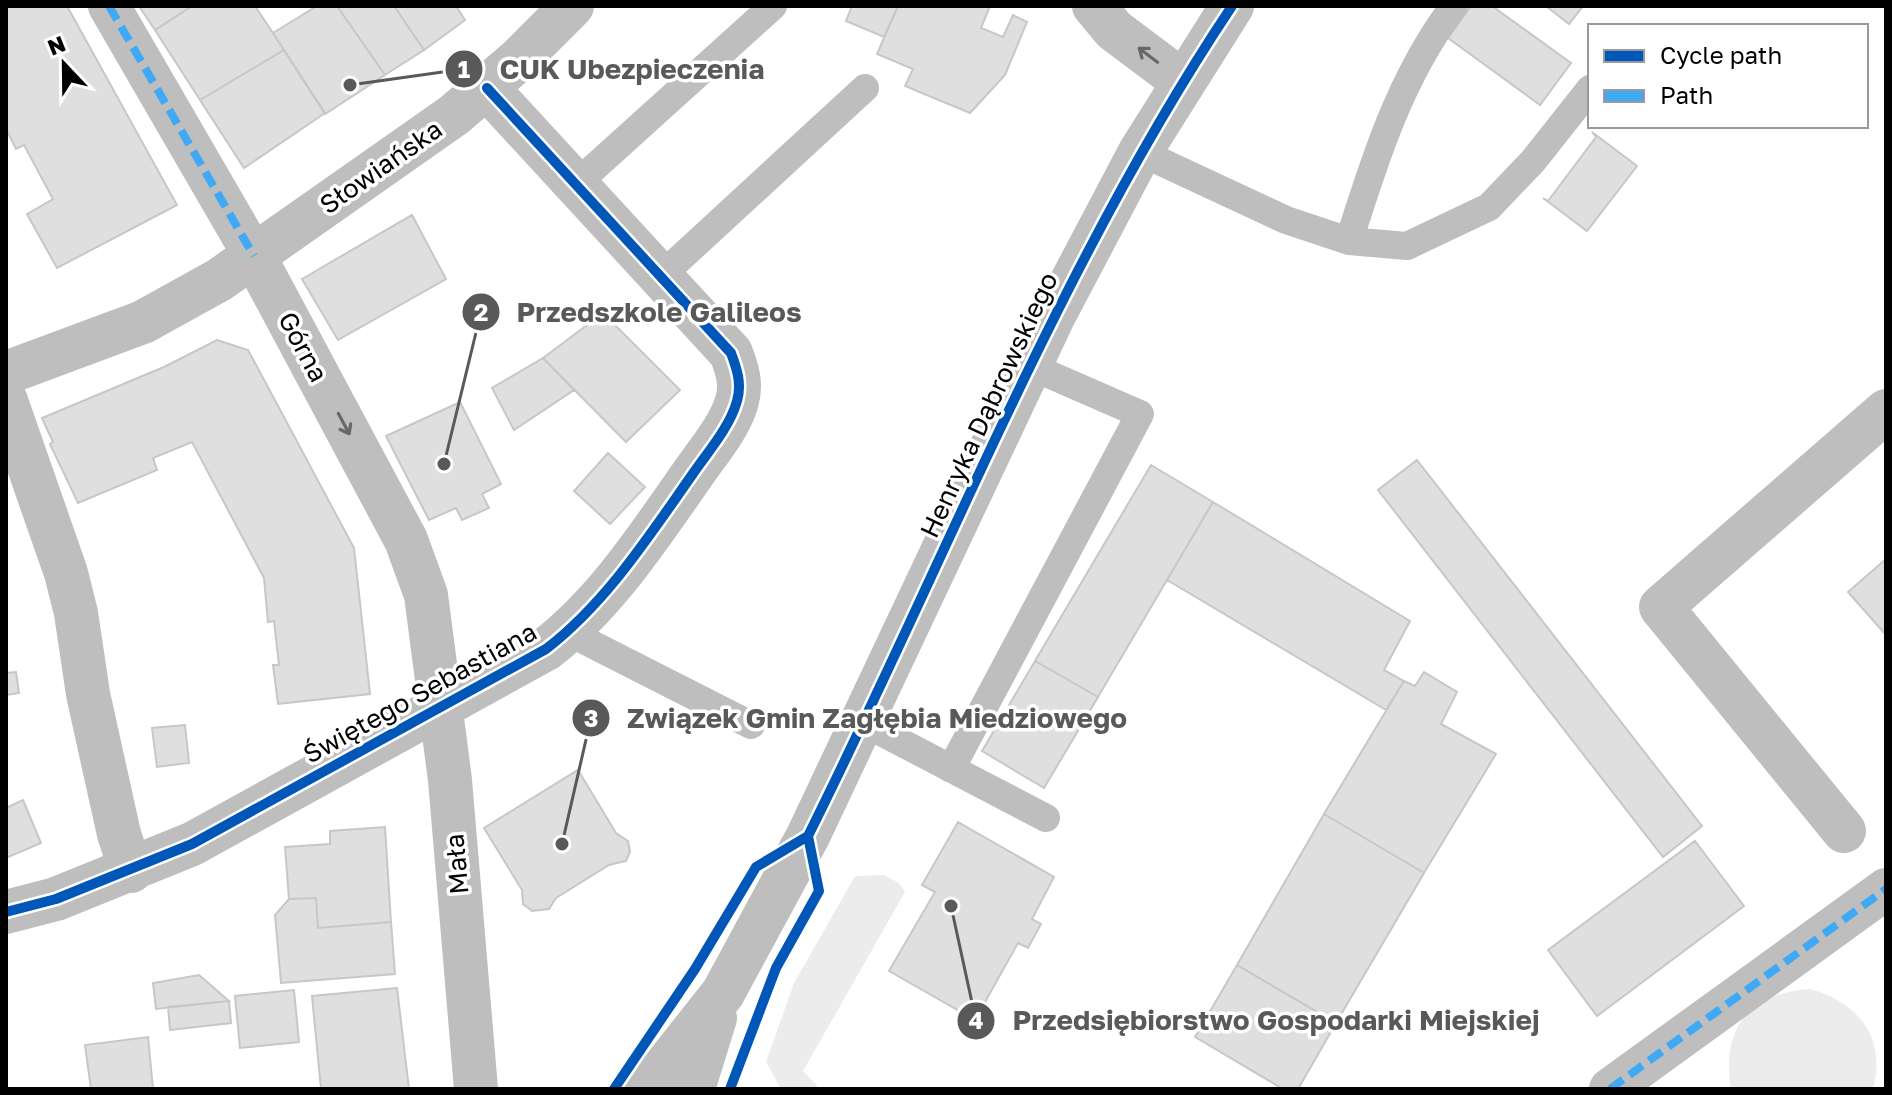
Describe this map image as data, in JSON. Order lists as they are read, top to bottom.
{
  "streets": {
    "street": [
      "Słowiańska",
      "Górna",
      "Henryka Dąbrowskiego",
      "Świętego Sebastiana",
      "Mała"
    ]
  },
  "crossings": [
    ["Słowiańska", "Górna"],
    ["Słowiańska", "Świętego Sebastiana"],
    ["Górna", "Świętego Sebastiana"],
    ["Górna", "Mała"],
    ["Świętego Sebastiana", "Mała"]
  ],
  "places": [
    "CUK Ubezpieczenia",
    "Przedszkole Galileos",
    "Związek Gmin Zagłębia Miedziowego",
    "Przedsiębiorstwo Gospodarki Miejskiej"
  ],
  "legend": ["Cycle path", "Path"],
  "north": "top"
}
